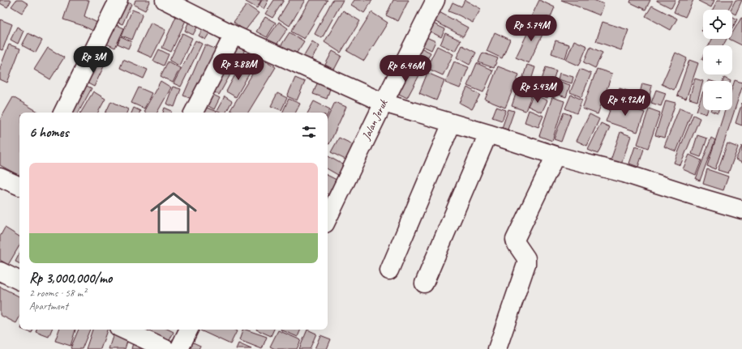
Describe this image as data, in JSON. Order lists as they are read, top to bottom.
{
  "streets": {
    "street": ["Jalan Jeruk"]
  },
  "page": {
    "map_buttons": ["+", "−"],
    "price": [
      "Rp 5.74M",
      "Rp 3M",
      "Rp 3.88M",
      "Rp 6.46M",
      "Rp 5.43M",
      "Rp 4.92M"
    ],
    "heading": "6 homes",
    "list": [
      {
        "name": "Rp 3,000,000/mo",
        "note": "2 rooms · 58 m² · Apartment"
      }
    ]
  }
}
